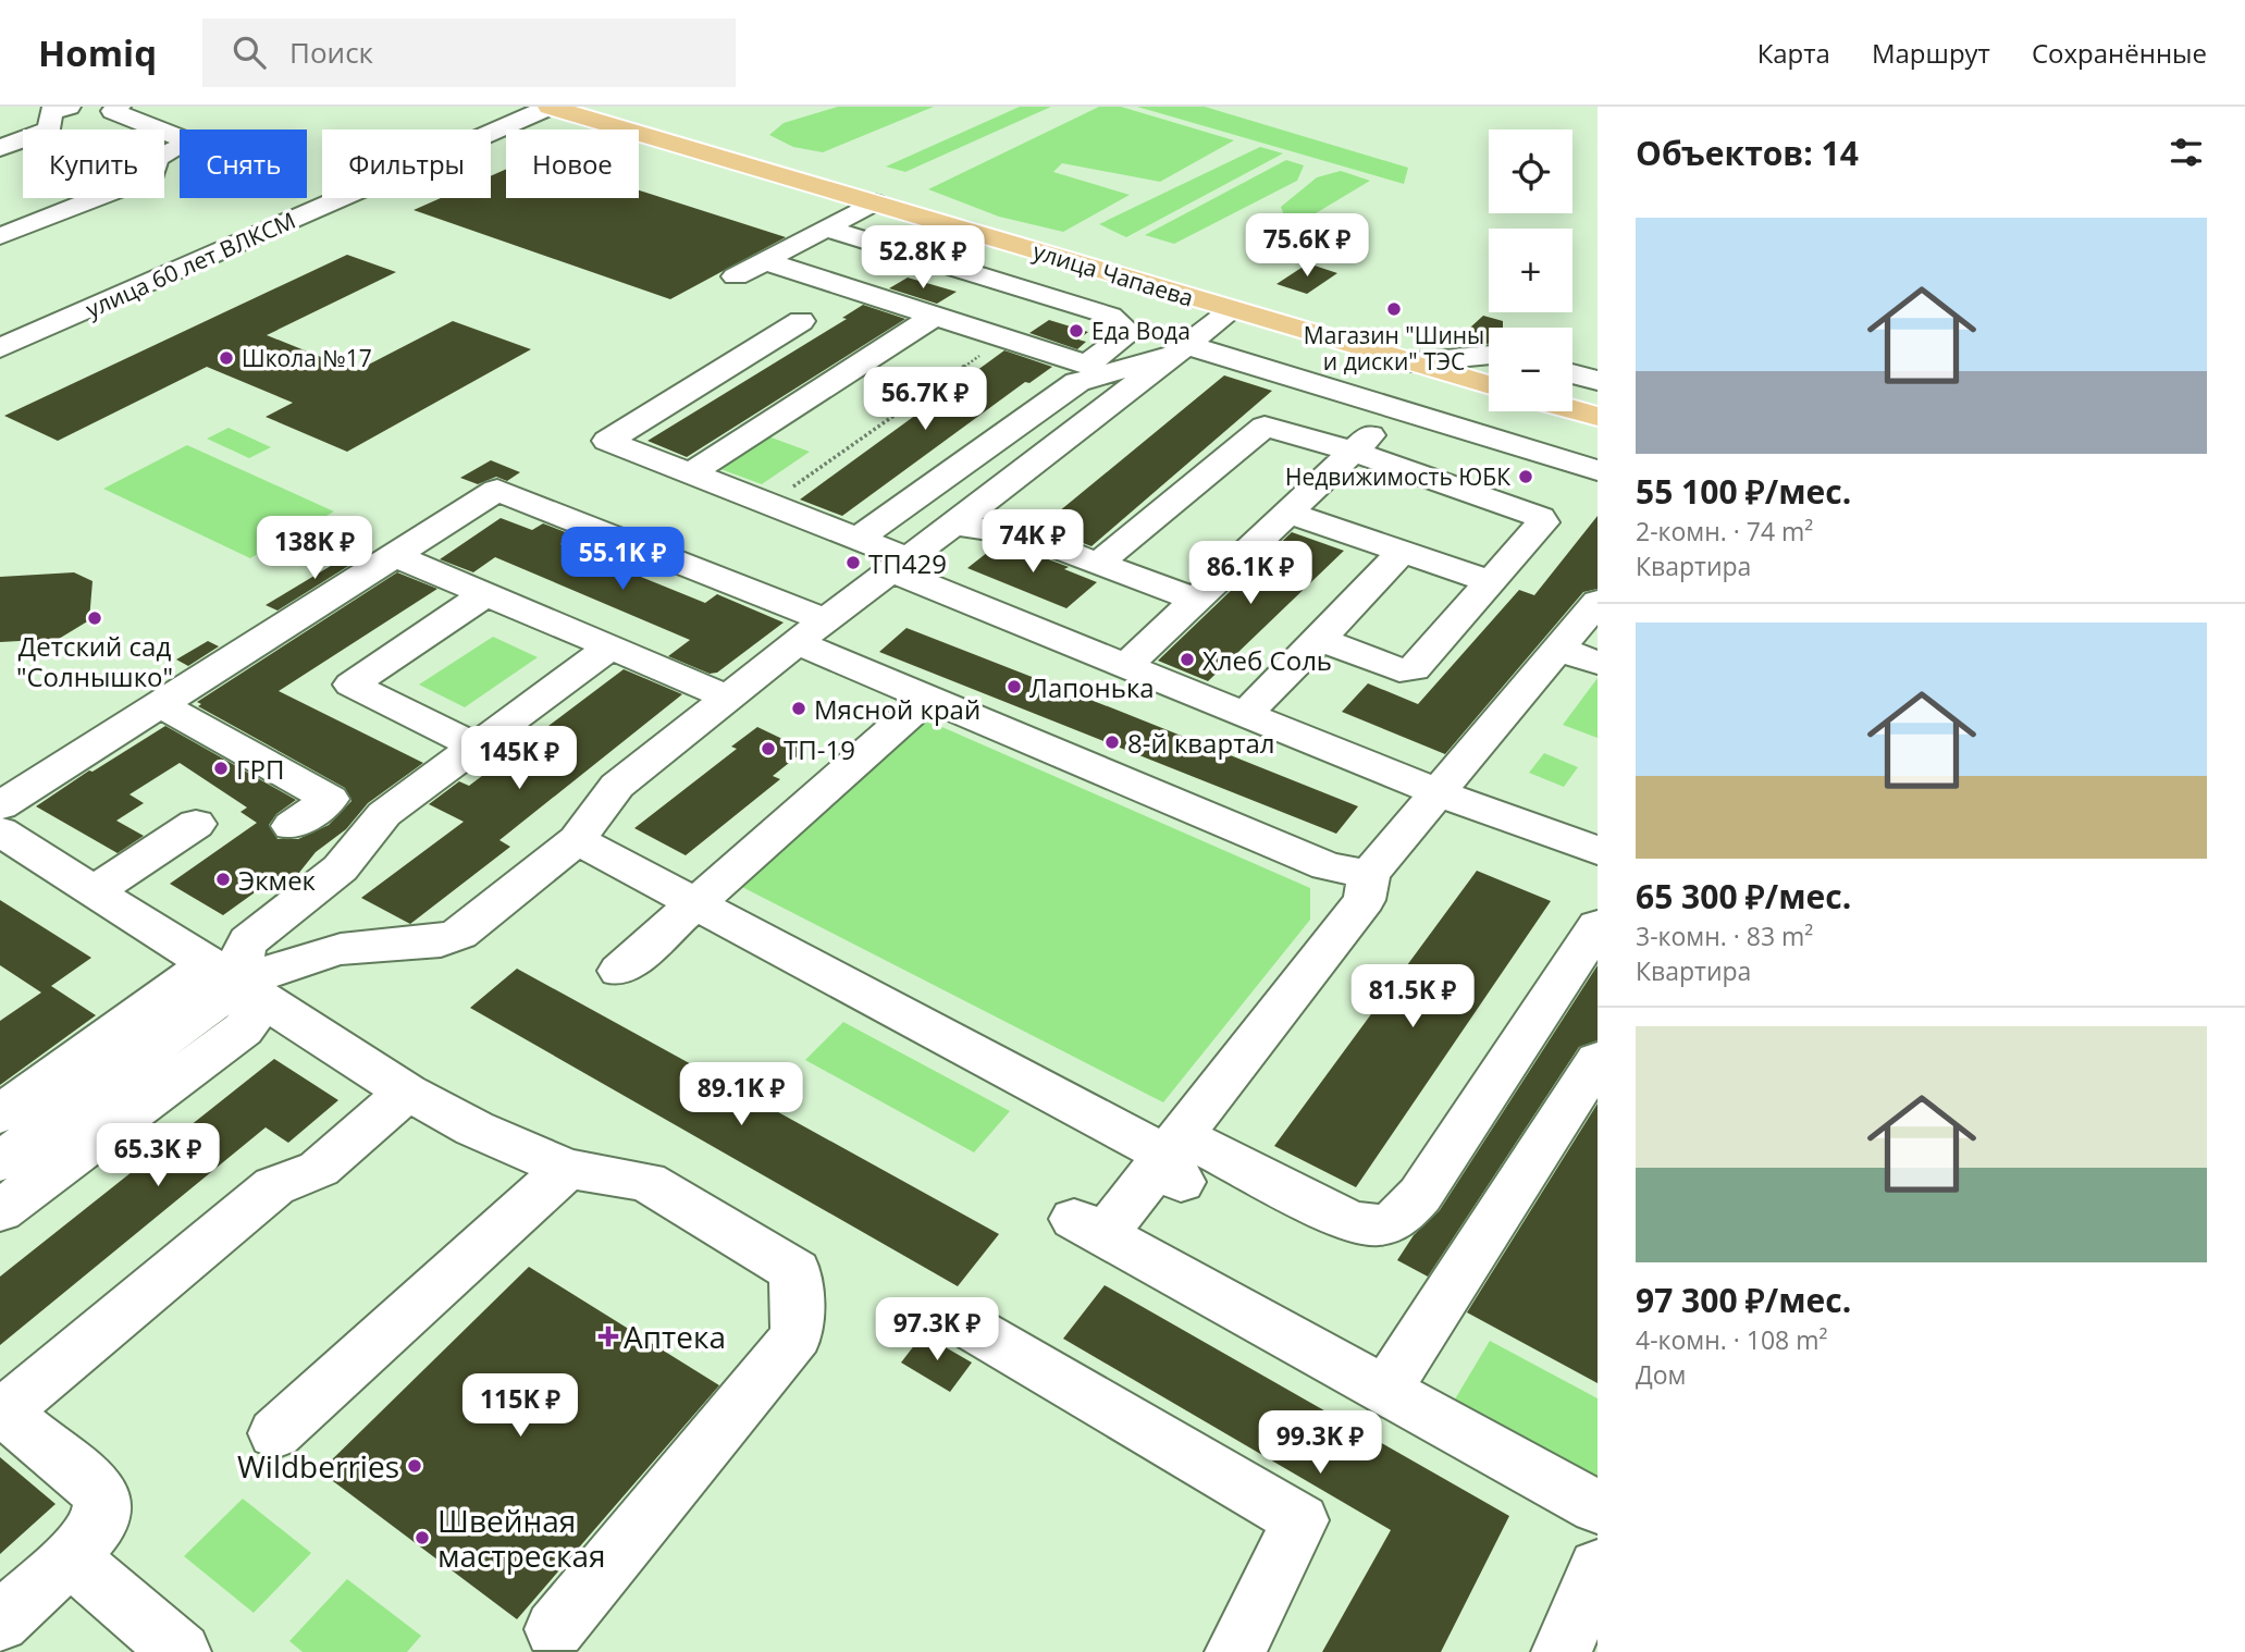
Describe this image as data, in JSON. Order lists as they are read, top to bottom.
{
  "streets": {
    "main road": ["улица Чапаева"],
    "street": ["улица 60 лет ВЛКСМ"]
  },
  "crossings": [
    ["улица 60 лет ВЛКСМ", "улица Чапаева"]
  ],
  "places": {
    "other": [
      "Магазин \"Шины и диски\" ТЭС",
      "Еда Вода",
      "Школа №17",
      "Недвижимость ЮБК",
      "ТП429",
      "Детский сад \"Солнышко\"",
      "Хлеб Соль",
      "Лапонька",
      "Мясной край",
      "8-й квартал",
      "ТП-19",
      "ГРП",
      "Экмек",
      "Wildberries",
      "Швейная мастреская"
    ],
    "health": ["Аптека"]
  },
  "page": {
    "header": "Homiq",
    "search": "Поиск",
    "nav": ["Карта", "Маршрут", "Сохранённые"],
    "heading": "Объектов: 14",
    "map_buttons": ["+", "−"],
    "chip": [
      "Купить",
      "Снять",
      "Фильтры",
      "Новое"
    ],
    "list": [
      {
        "name": "55 100 ₽/мес.",
        "note": "2-комн. · 74 m² · Квартира"
      },
      {
        "name": "65 300 ₽/мес.",
        "note": "3-комн. · 83 m² · Квартира"
      },
      {
        "name": "97 300 ₽/мес.",
        "note": "4-комн. · 108 m² · Дом"
      }
    ],
    "price": [
      "75.6K ₽",
      "52.8K ₽",
      "56.7K ₽",
      "74K ₽",
      "138K ₽",
      "55.1K ₽",
      "86.1K ₽",
      "145K ₽",
      "81.5K ₽",
      "89.1K ₽",
      "65.3K ₽",
      "97.3K ₽",
      "115K ₽",
      "99.3K ₽"
    ]
  }
}
